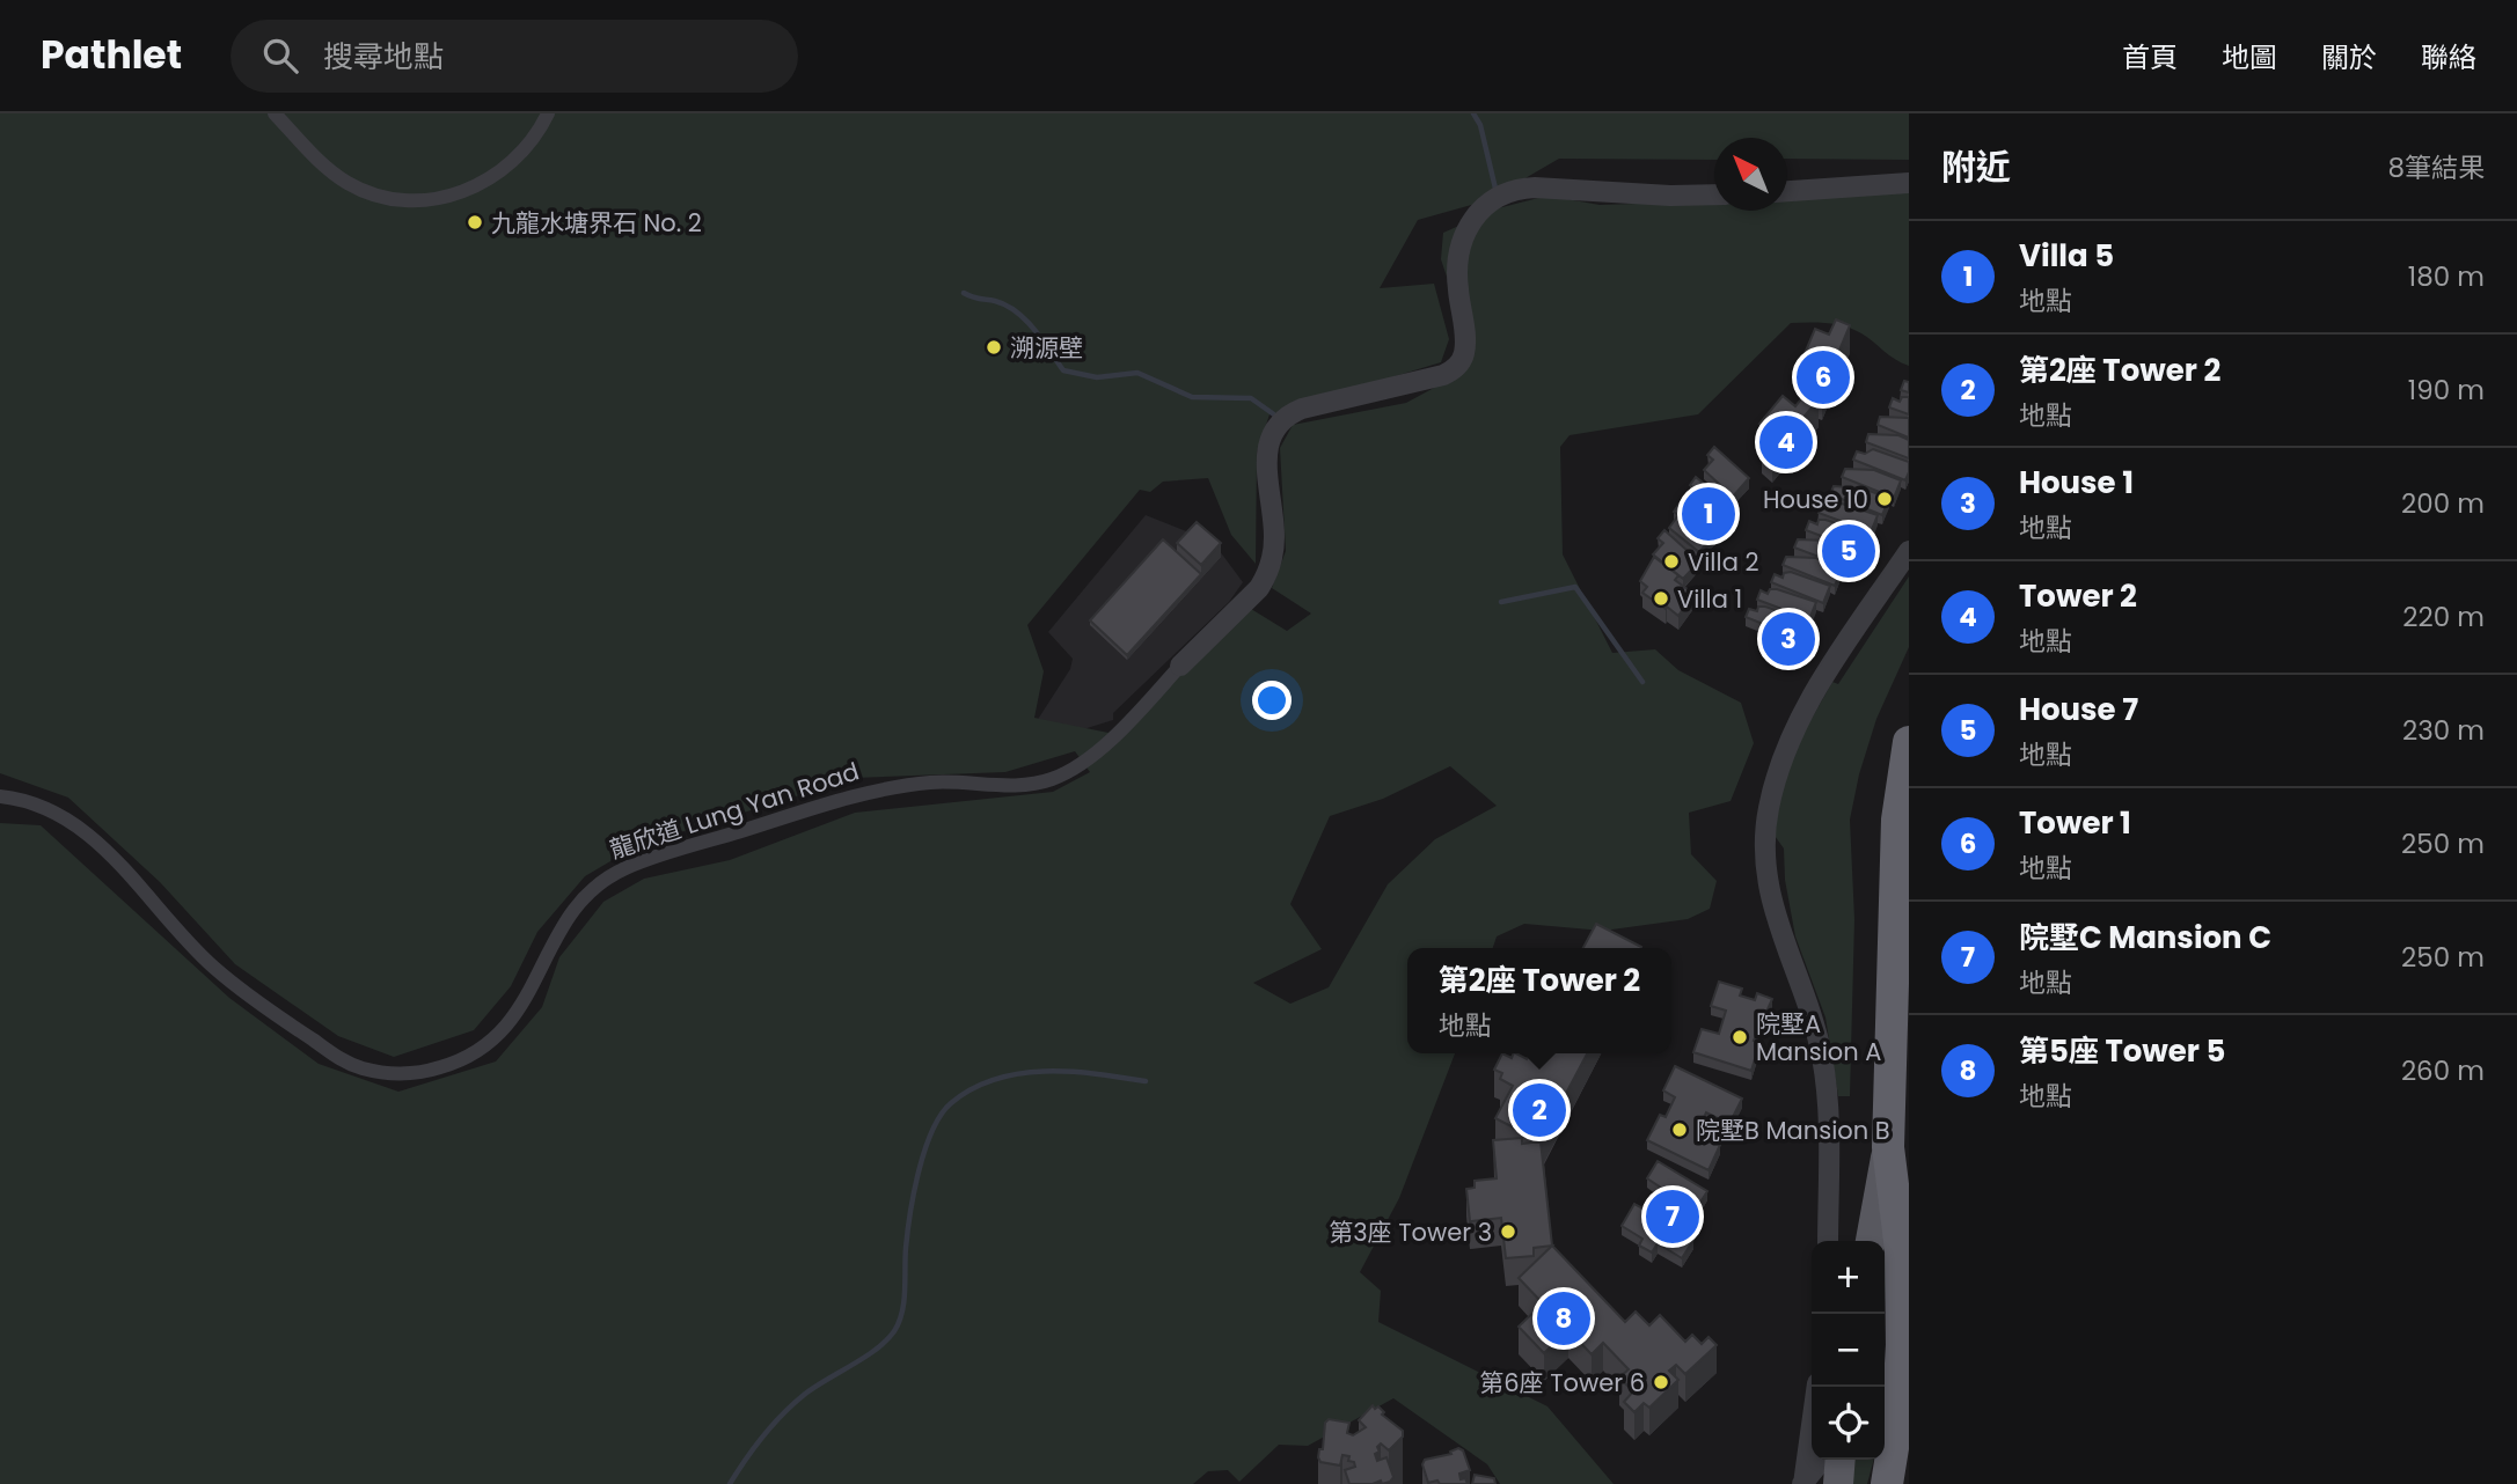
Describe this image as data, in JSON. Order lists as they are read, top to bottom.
{
  "streets": {
    "street": ["龍欣道 Lung Yan Road"]
  },
  "places": [
    "九龍水塘界石 No. 2",
    "溯源壁",
    "House 10",
    "Villa 2",
    "Villa 1",
    "院墅A Mansion A",
    "院墅B Mansion B",
    "第3座 Tower 3",
    "第6座 Tower 6"
  ],
  "north": "top left",
  "page": {
    "header": "Pathlet",
    "search": "搜尋地點",
    "nav": [
      "首頁",
      "地圖",
      "關於",
      "聯絡"
    ],
    "heading": ["附近", "8筆結果"],
    "list": [
      {
        "mark": "1",
        "name": "Villa 5",
        "note": "地點",
        "value": "180 m"
      },
      {
        "mark": "2",
        "name": "第2座 Tower 2",
        "note": "地點",
        "value": "190 m"
      },
      {
        "mark": "3",
        "name": "House 1",
        "note": "地點",
        "value": "200 m"
      },
      {
        "mark": "4",
        "name": "Tower 2",
        "note": "地點",
        "value": "220 m"
      },
      {
        "mark": "5",
        "name": "House 7",
        "note": "地點",
        "value": "230 m"
      },
      {
        "mark": "6",
        "name": "Tower 1",
        "note": "地點",
        "value": "250 m"
      },
      {
        "mark": "7",
        "name": "院墅C Mansion C",
        "note": "地點",
        "value": "250 m"
      },
      {
        "mark": "8",
        "name": "第5座 Tower 5",
        "note": "地點",
        "value": "260 m"
      }
    ],
    "pins": [
      "6",
      "4",
      "1",
      "5",
      "3",
      "2",
      "7",
      "8"
    ],
    "popup": ["第2座 Tower 2", "地點"],
    "map_buttons": ["+", "−"]
  }
}
